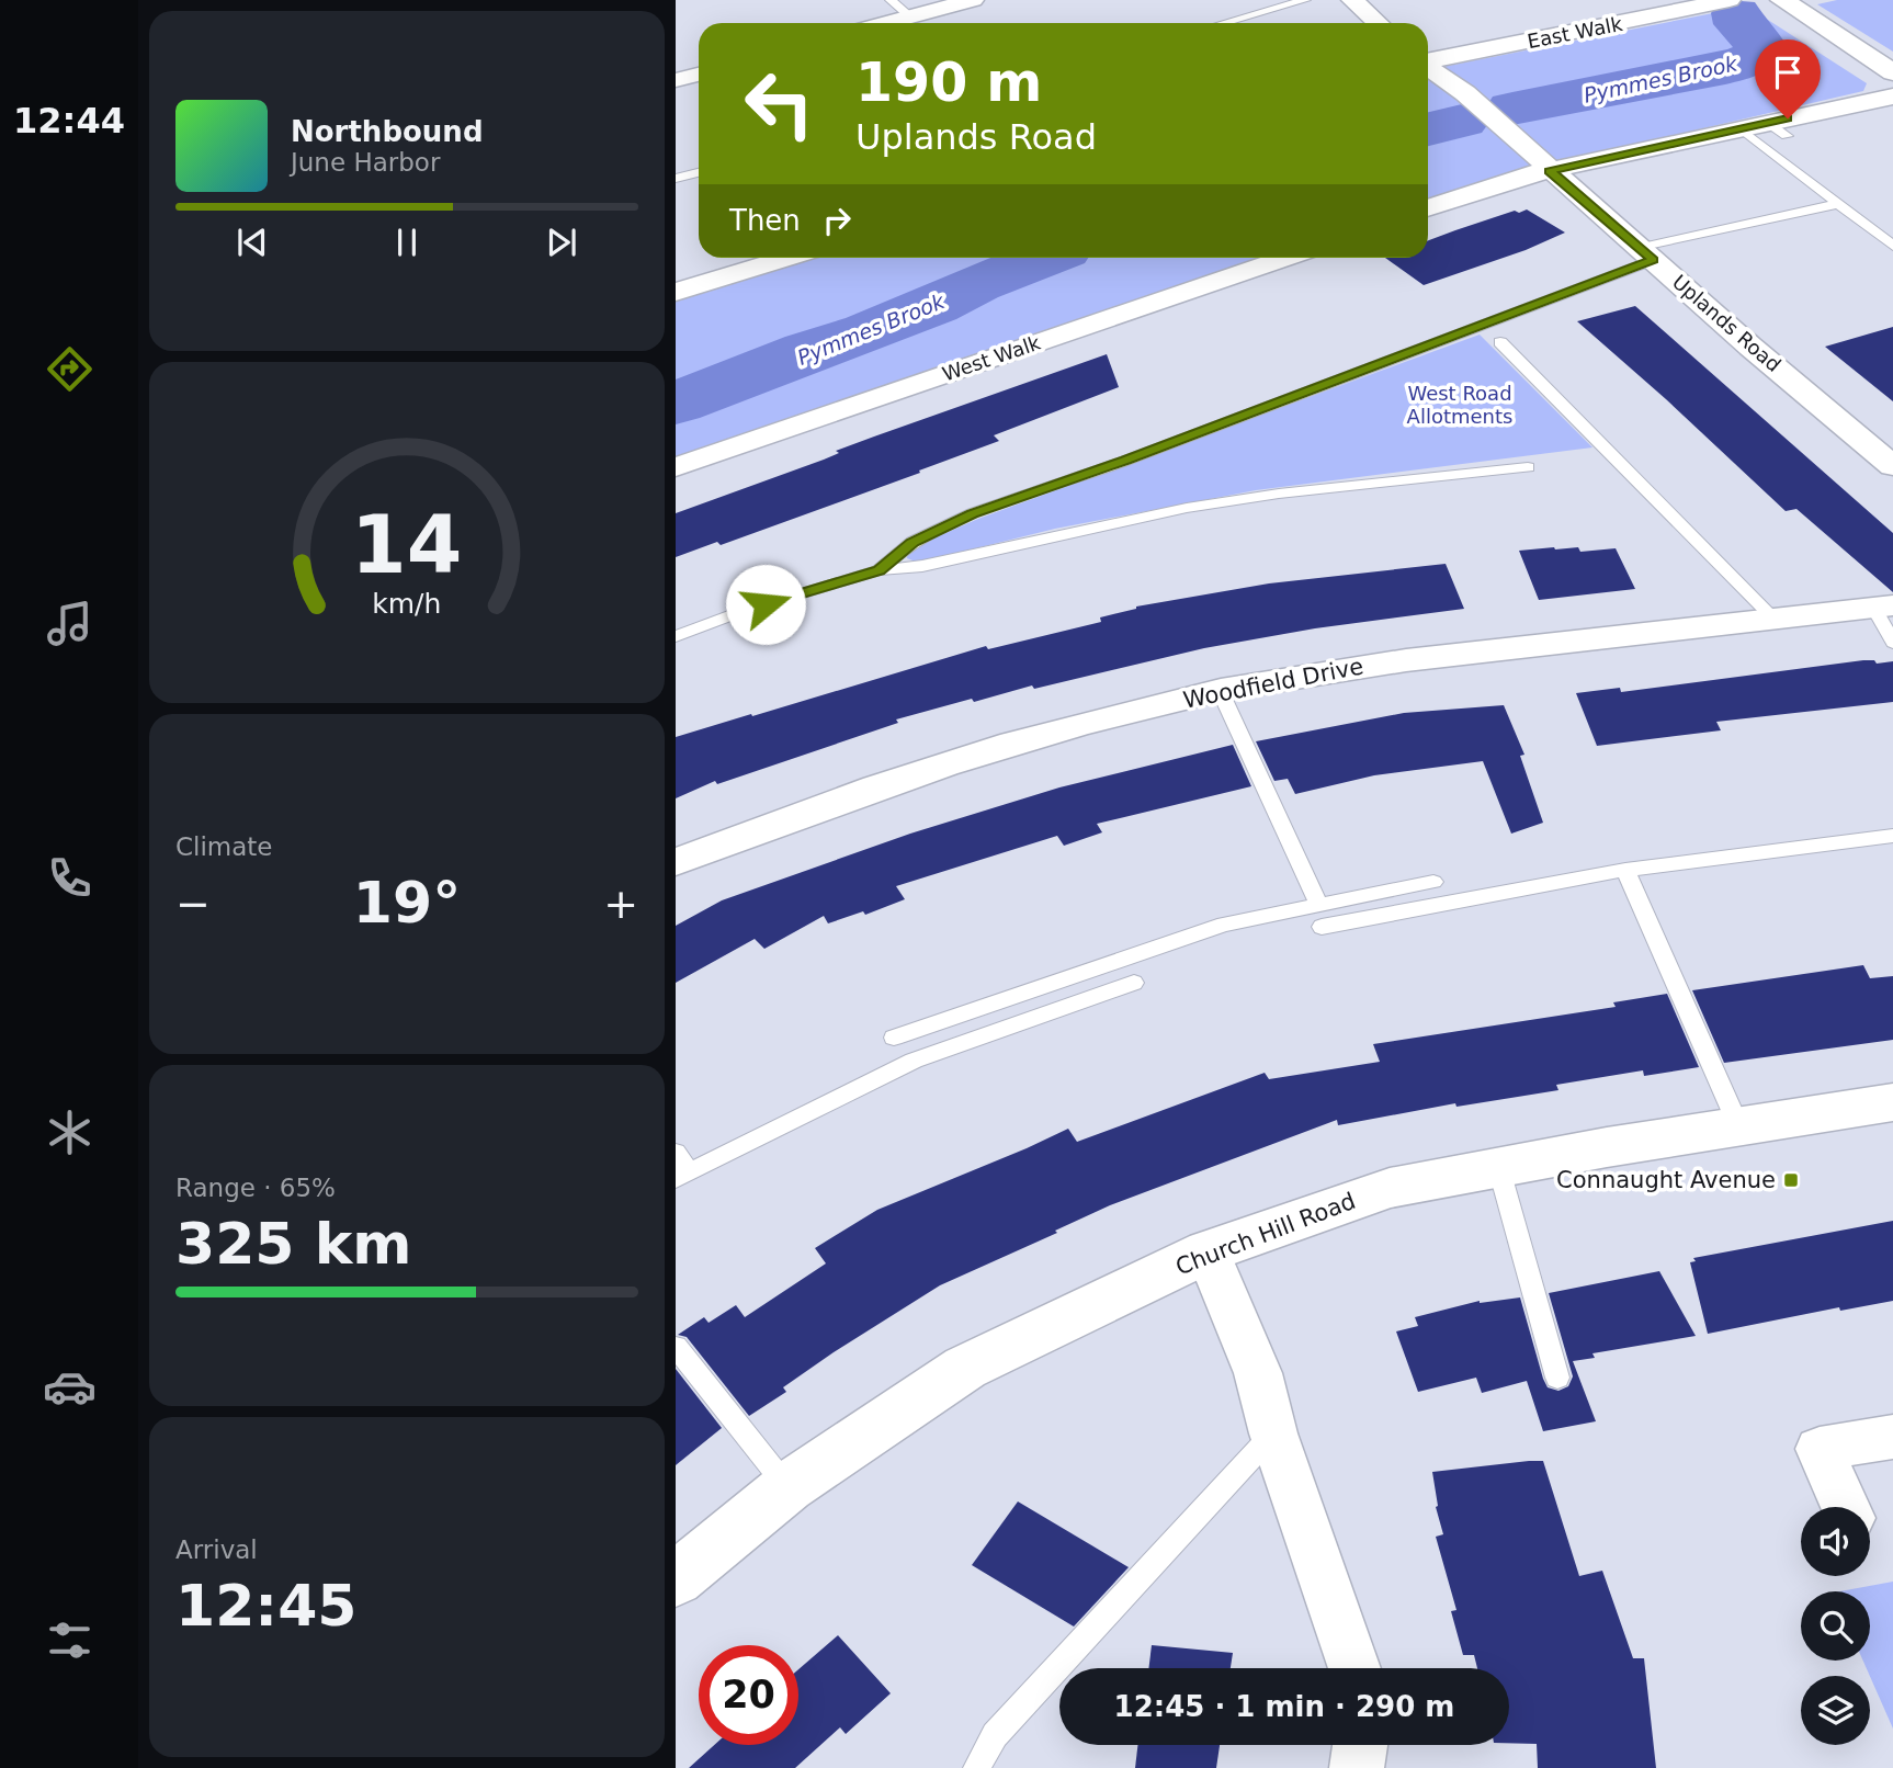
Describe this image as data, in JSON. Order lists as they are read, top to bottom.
{
  "streets": {
    "street": [
      "East Walk",
      "Uplands Road",
      "West Walk",
      "Woodfield Drive",
      "Church Hill Road"
    ]
  },
  "water": ["Pymmes Brook"],
  "parks": ["West Road Allotments"],
  "places": {
    "transit": ["Connaught Avenue"]
  },
  "page": {
    "tabs": "12:44",
    "turn": ["190 m", "Uplands Road"],
    "song": ["Northbound", "June Harbor"],
    "then": "Then",
    "tile": [
      "Climate",
      ["Range · 65%", "325 km"],
      ["Arrival", "12:45"]
    ],
    "heat": ["−", "19°", "+"],
    "limit": "20",
    "trip": "12:45 · 1 min · 290 m",
    "gauge": ["14", "km/h"]
  }
}
